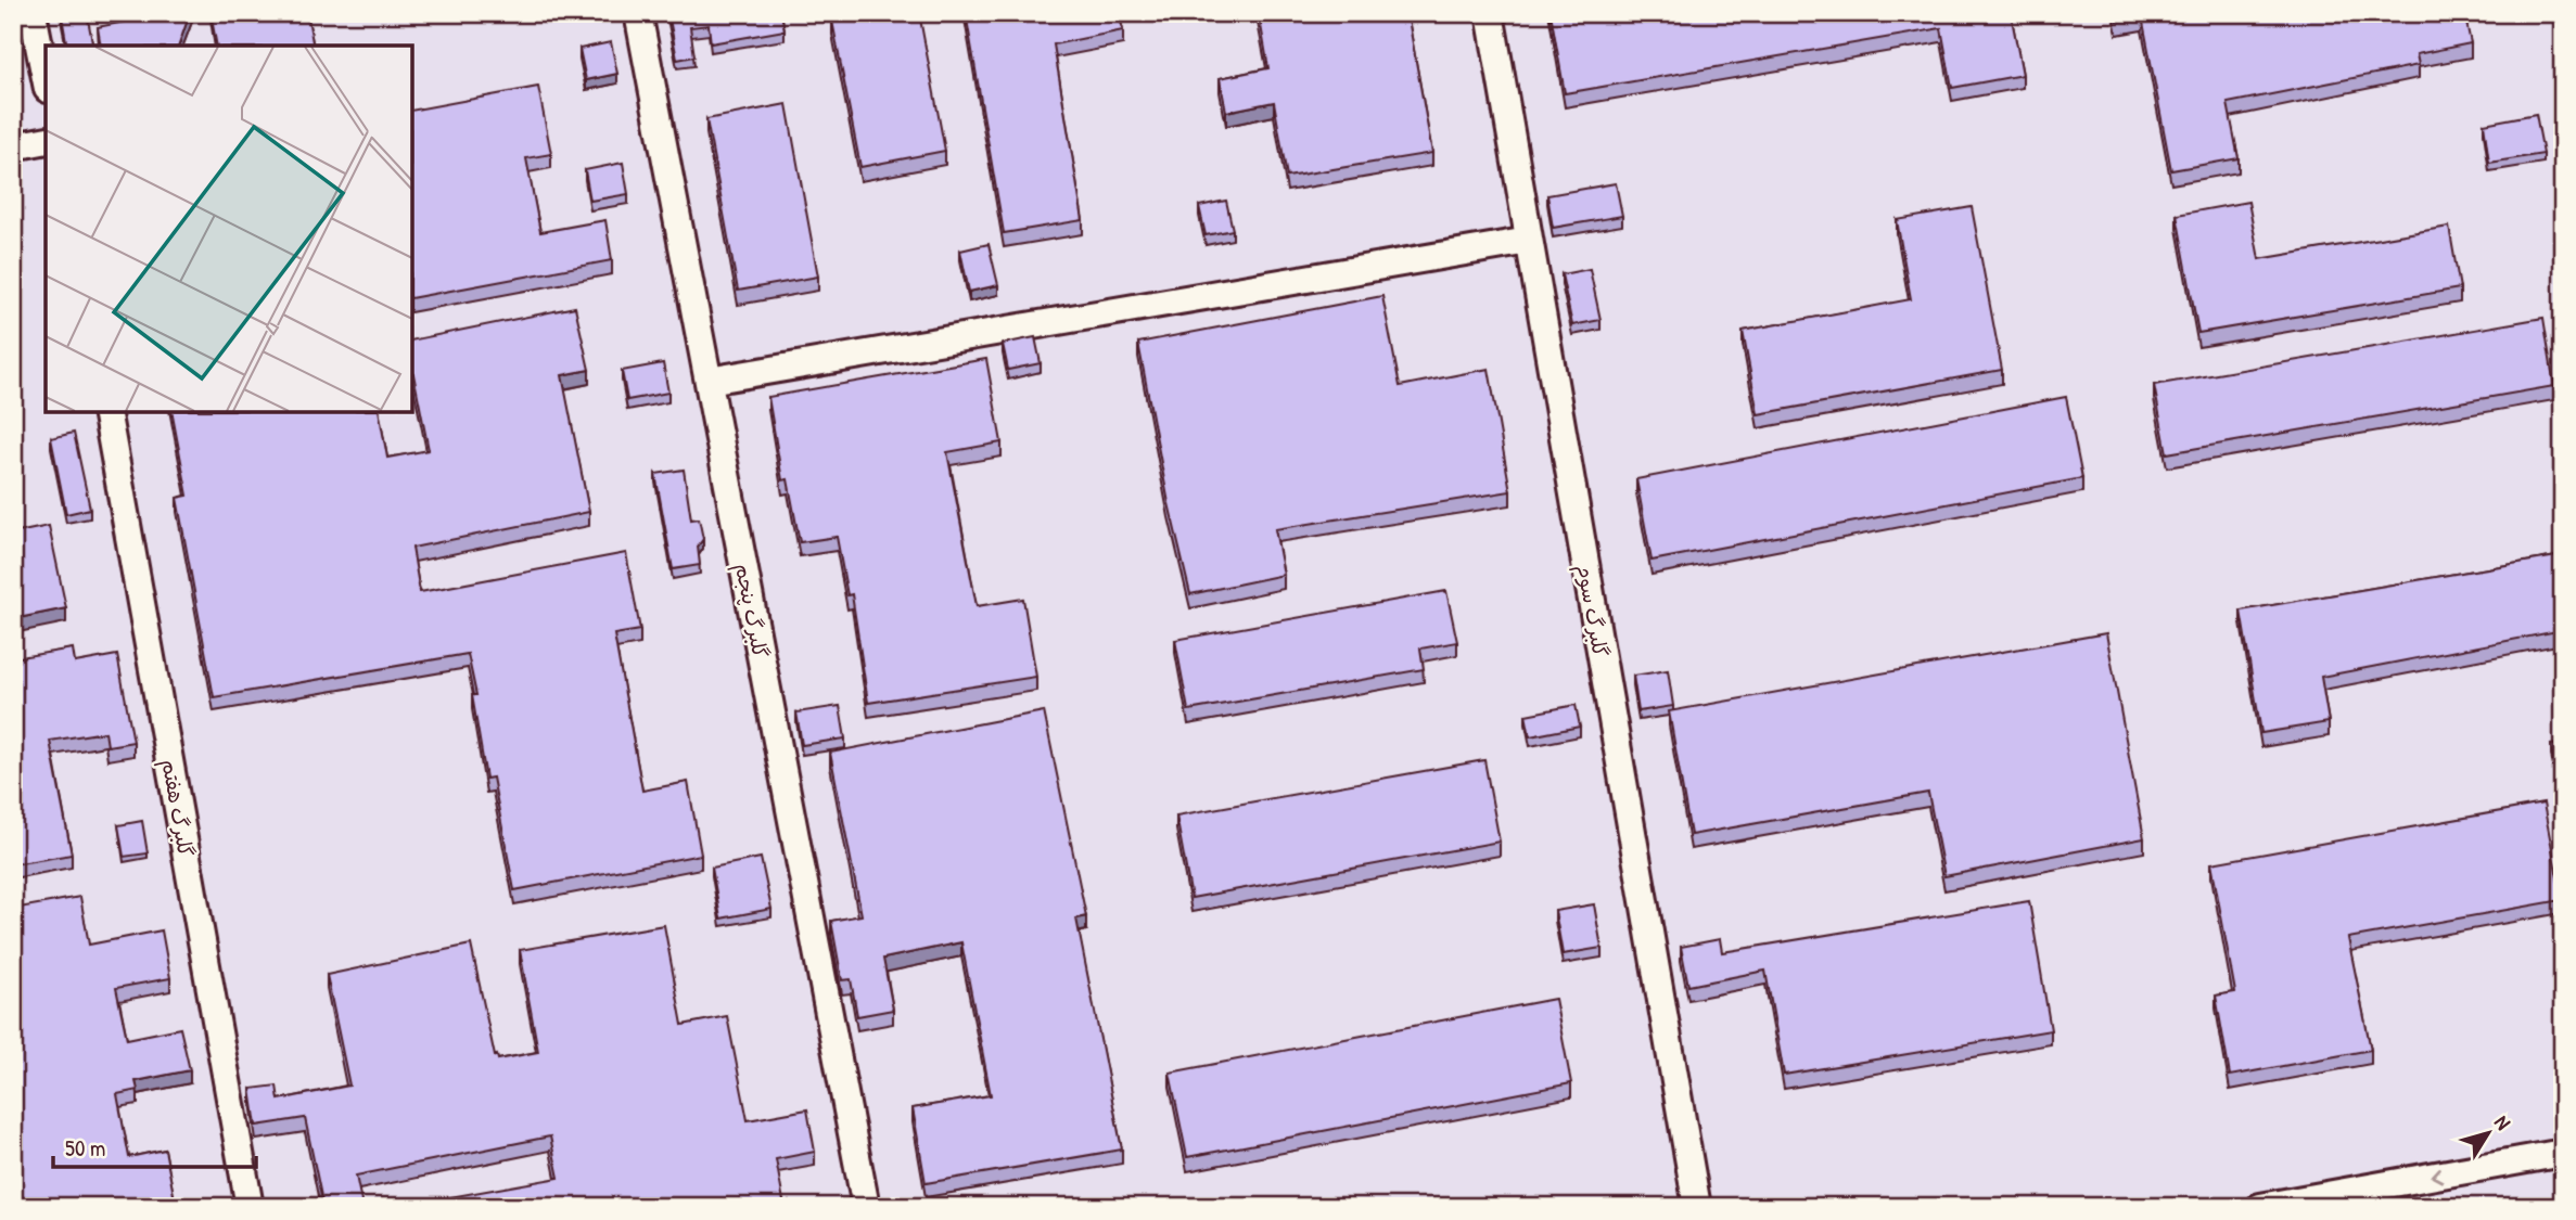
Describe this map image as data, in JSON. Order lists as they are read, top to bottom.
{
  "streets": {
    "street": ["گلبرگ پنجم", "گلبرگ سوم", "گلبرگ هفتم"]
  },
  "scale_bar": "50 m",
  "north": "top right"
}
